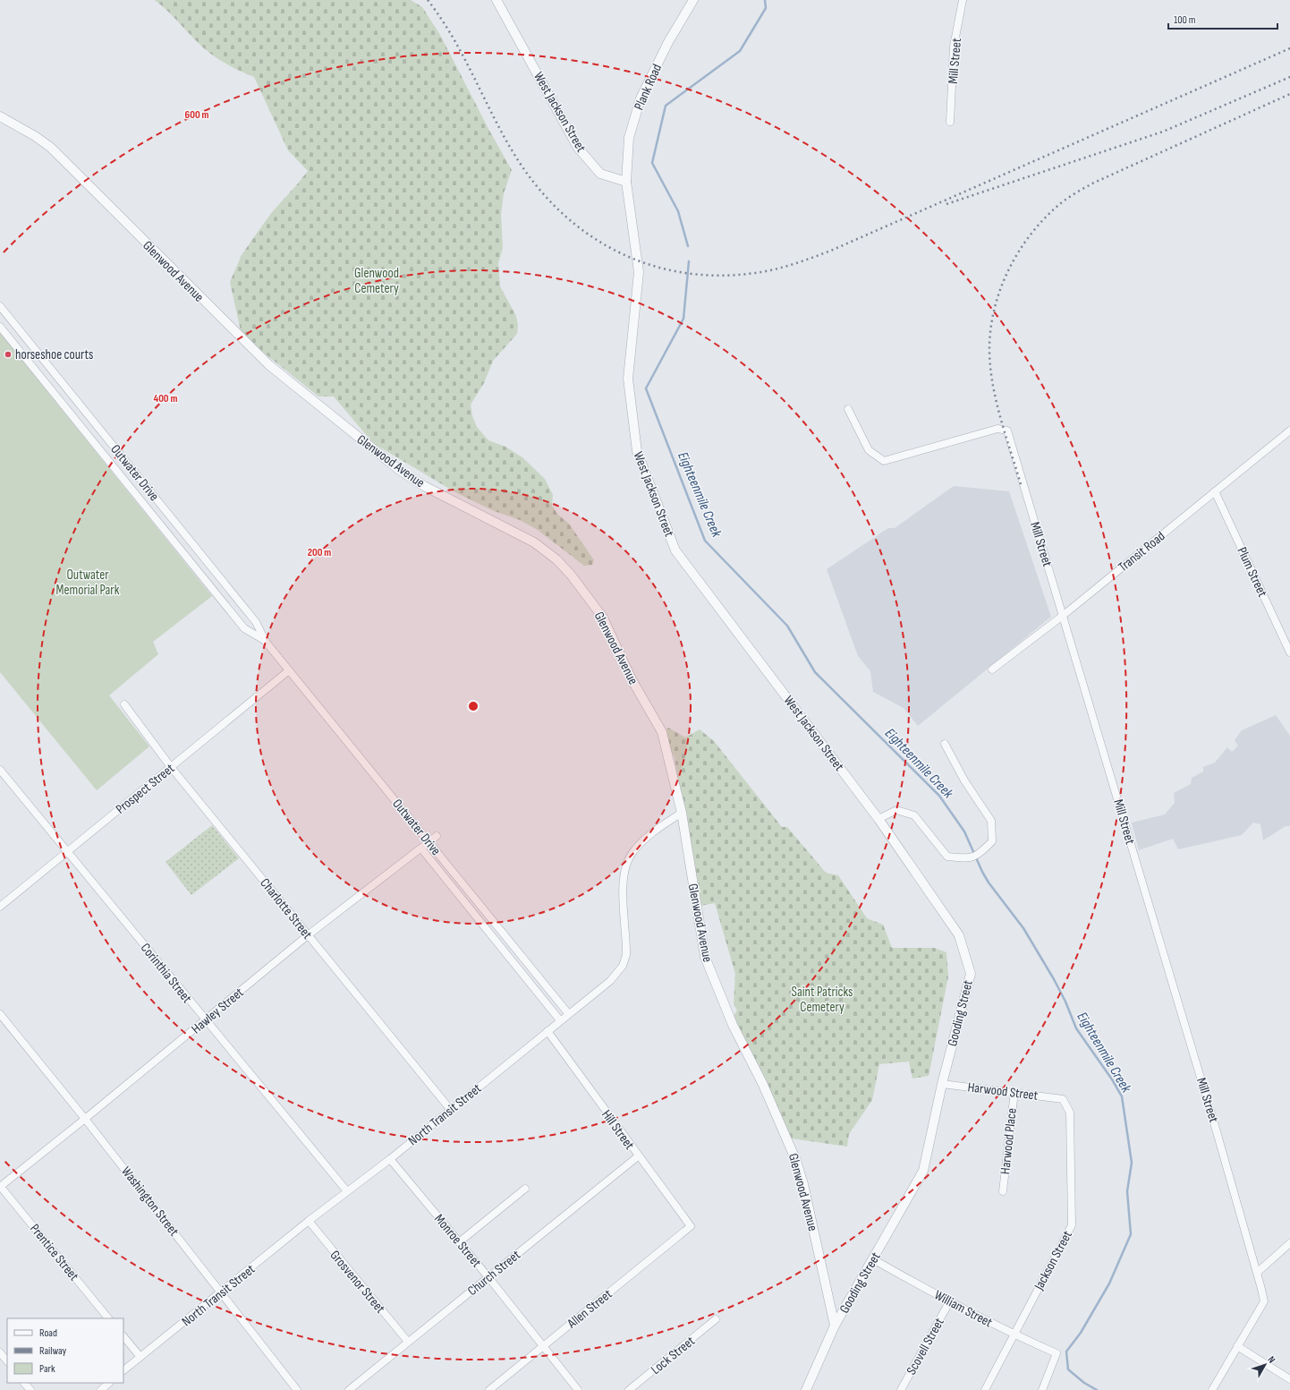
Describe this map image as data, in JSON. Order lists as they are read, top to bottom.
{
  "streets": {
    "street": [
      "Mill Street",
      "Plank Road",
      "West Jackson Street",
      "Glenwood Avenue",
      "Outwater Drive",
      "Transit Road",
      "Plum Street",
      "Prospect Street",
      "Charlotte Street",
      "Corinthia Street",
      "Hawley Street",
      "Gooding Street",
      "Harwood Street",
      "North Transit Street",
      "Hill Street",
      "Harwood Place",
      "Washington Street",
      "Monroe Street",
      "Prentice Street",
      "Jackson Street",
      "Church Street",
      "Grosvenor Street",
      "Allen Street",
      "William Street",
      "Scovell Street",
      "Lock Street"
    ]
  },
  "crossings": [
    ["Mill Street", "Transit Road"],
    ["Plank Road", "West Jackson Street"],
    ["West Jackson Street", "Gooding Street"],
    ["Glenwood Avenue", "Gooding Street"],
    ["Glenwood Avenue", "North Transit Street"],
    ["Outwater Drive", "Prospect Street"],
    ["Outwater Drive", "Hawley Street"],
    ["Outwater Drive", "North Transit Street"],
    ["Transit Road", "Plum Street"],
    ["Prospect Street", "Charlotte Street"],
    ["Prospect Street", "Corinthia Street"],
    ["Charlotte Street", "Hawley Street"],
    ["Charlotte Street", "North Transit Street"],
    ["Corinthia Street", "Hawley Street"],
    ["Corinthia Street", "North Transit Street"],
    ["Hawley Street", "Washington Street"],
    ["Hawley Street", "Prentice Street"],
    ["Gooding Street", "Harwood Street"],
    ["Gooding Street", "William Street"],
    ["Harwood Street", "Harwood Place"],
    ["Harwood Street", "Jackson Street"],
    ["North Transit Street", "Hill Street"],
    ["North Transit Street", "Washington Street"],
    ["North Transit Street", "Monroe Street"],
    ["North Transit Street", "Grosvenor Street"],
    ["Hill Street", "Church Street"],
    ["Hill Street", "Allen Street"],
    ["Monroe Street", "Church Street"],
    ["Monroe Street", "Allen Street"],
    ["Jackson Street", "William Street"],
    ["Church Street", "Grosvenor Street"],
    ["William Street", "Scovell Street"]
  ],
  "water": ["Eighteenmile Creek"],
  "parks": ["Glenwood Cemetery", "Outwater Memorial Park", "Saint Patricks Cemetery"],
  "places": ["horseshoe courts"],
  "legend": ["Road", "Railway", "Park"],
  "scale_bar": "100 m",
  "north": "top right",
  "rings": ["600 m", "400 m", "200 m"]
}
